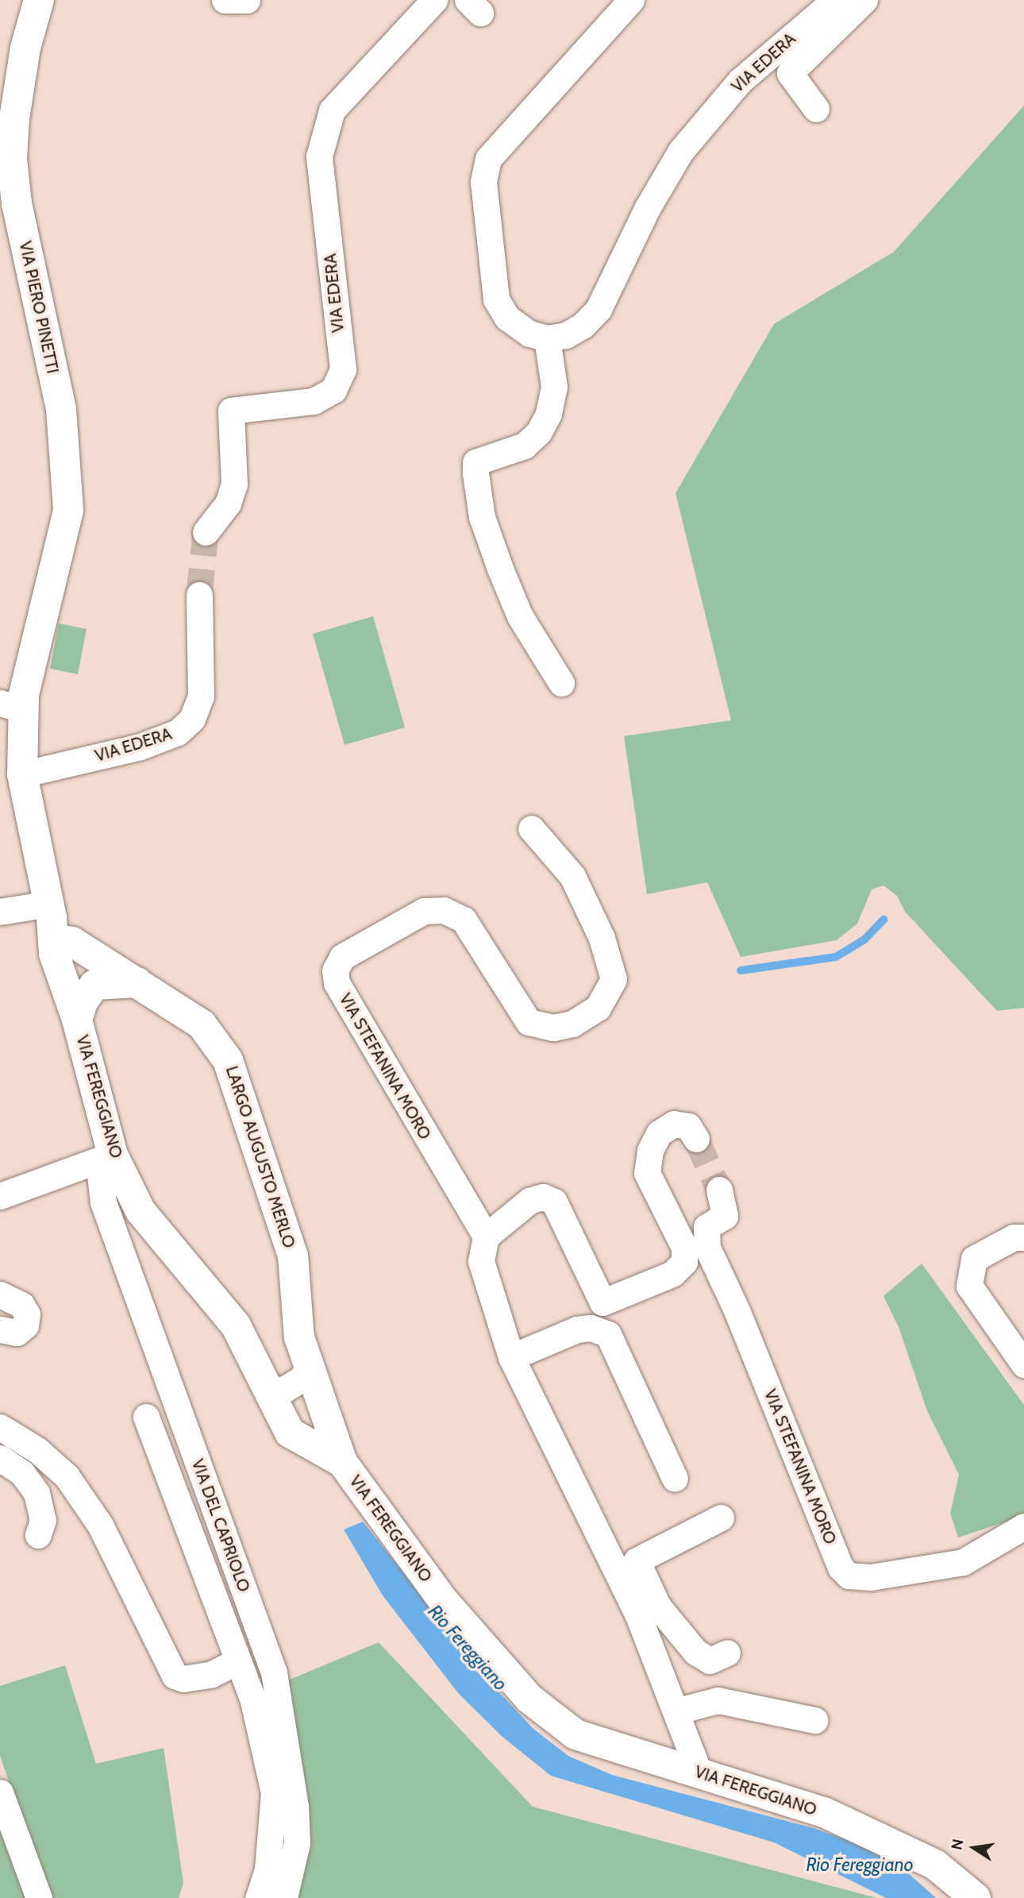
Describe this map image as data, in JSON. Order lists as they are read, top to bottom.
{
  "streets": {
    "street": [
      "VIA EDERA",
      "VIA PIERO PINETTI",
      "VIA STEFANINA MORO",
      "VIA FEREGGIANO",
      "LARGO AUGUSTO MERLO",
      "VIA DEL CAPRIOLO"
    ]
  },
  "crossings": [
    ["VIA FEREGGIANO", "LARGO AUGUSTO MERLO"],
    ["VIA FEREGGIANO", "VIA DEL CAPRIOLO"]
  ],
  "water": ["Rio Fereggiano"],
  "north": "left"
}
